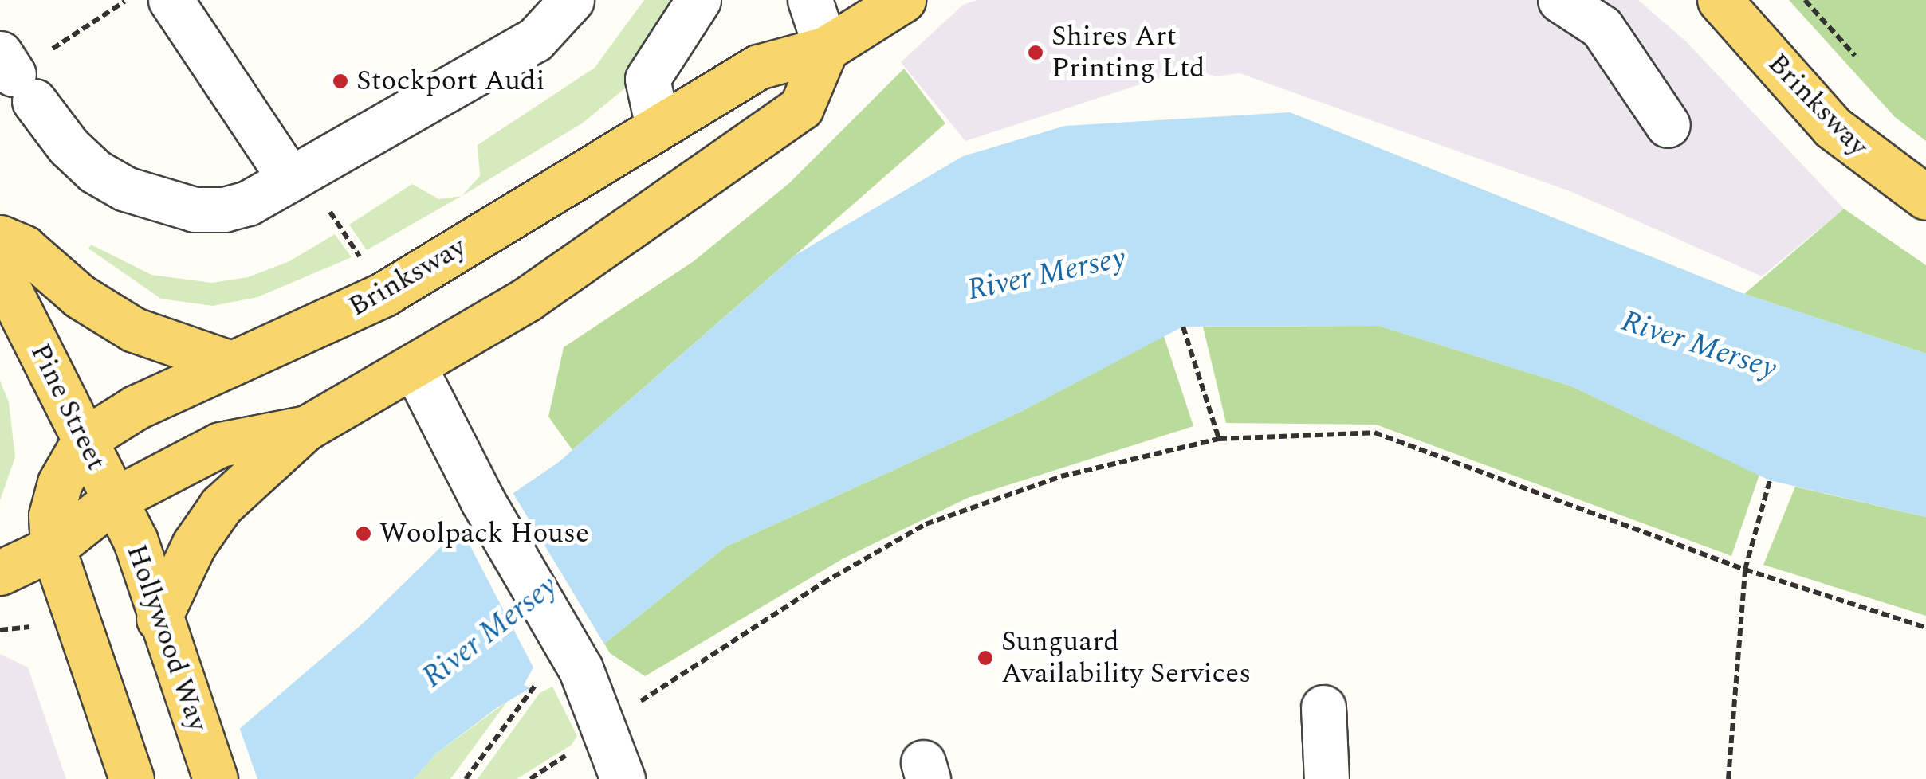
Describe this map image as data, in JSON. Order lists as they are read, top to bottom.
{
  "streets": {
    "main road": ["Brinksway", "Pine Street", "Hollywood Way"]
  },
  "crossings": [
    ["Brinksway", "Pine Street"],
    ["Pine Street", "Hollywood Way"]
  ],
  "water": ["River Mersey"],
  "places": [
    "Shires Art Printing Ltd",
    "Stockport Audi",
    "Woolpack House",
    "Sunguard Availability Services"
  ]
}
